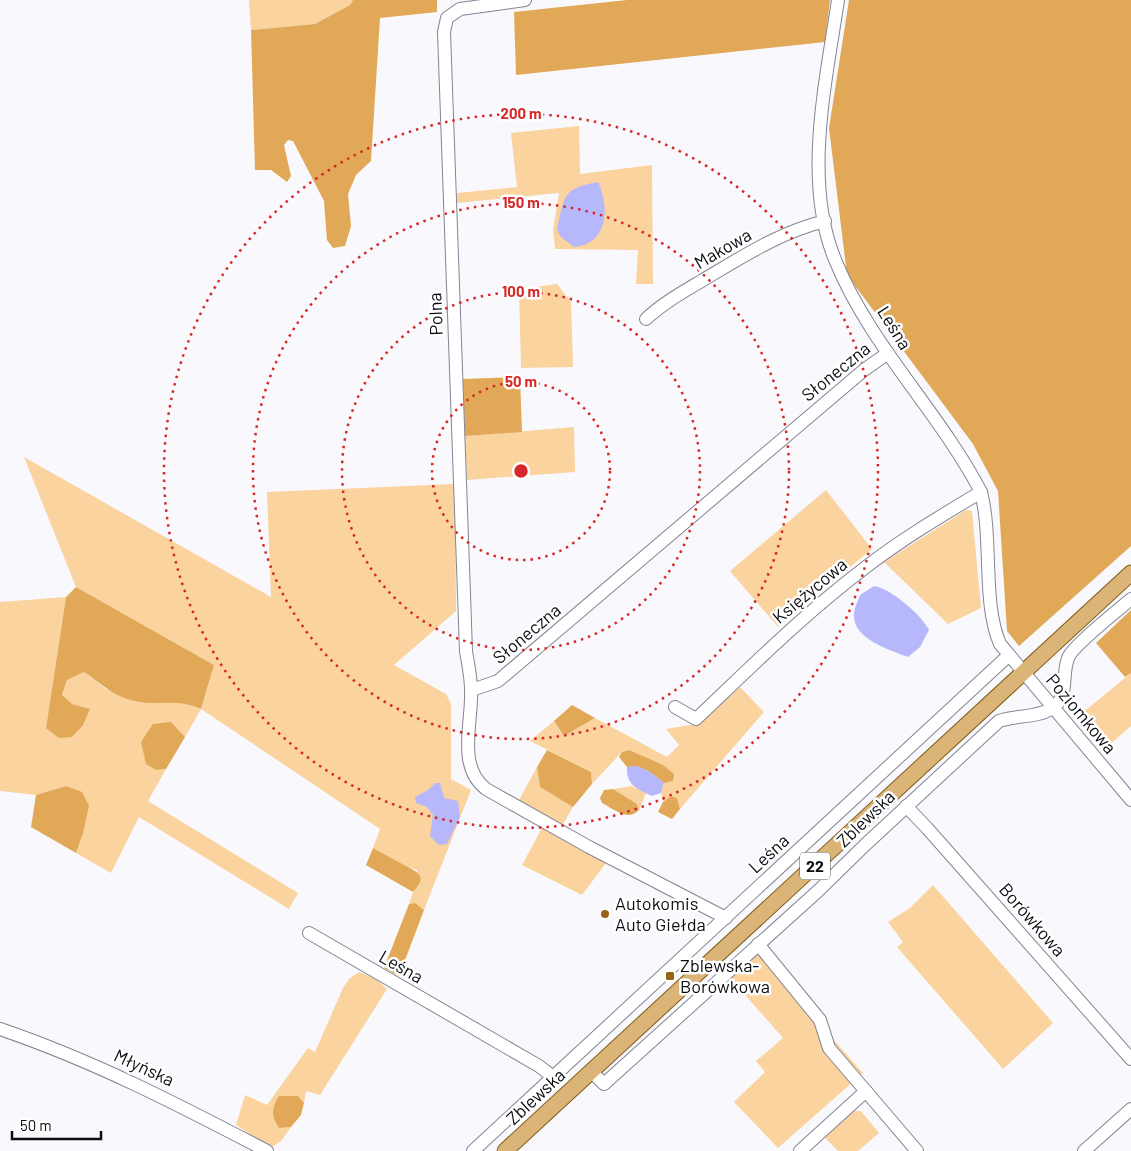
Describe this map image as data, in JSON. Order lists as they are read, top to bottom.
{
  "streets": {
    "main road": ["Zblewska", "22"],
    "street": [
      "Makowa",
      "Polna",
      "Leśna",
      "Słoneczna",
      "Księżycowa",
      "Poziomkowa",
      "Borówkowa",
      "Młyńska"
    ]
  },
  "crossings": [
    ["Makowa", "Leśna"],
    ["Polna", "Słoneczna"],
    ["Leśna", "Słoneczna"],
    ["Leśna", "Księżycowa"],
    ["Leśna", "Poziomkowa"],
    ["Leśna", "Zblewska"],
    ["Poziomkowa", "Zblewska"],
    ["Zblewska", "Borówkowa"]
  ],
  "places": {
    "other": ["Autokomis Auto Giełda"],
    "transit": ["Zblewska- Borówkowa"]
  },
  "scale_bar": "50 m",
  "rings": [
    "200 m",
    "150 m",
    "100 m",
    "50 m"
  ]
}
